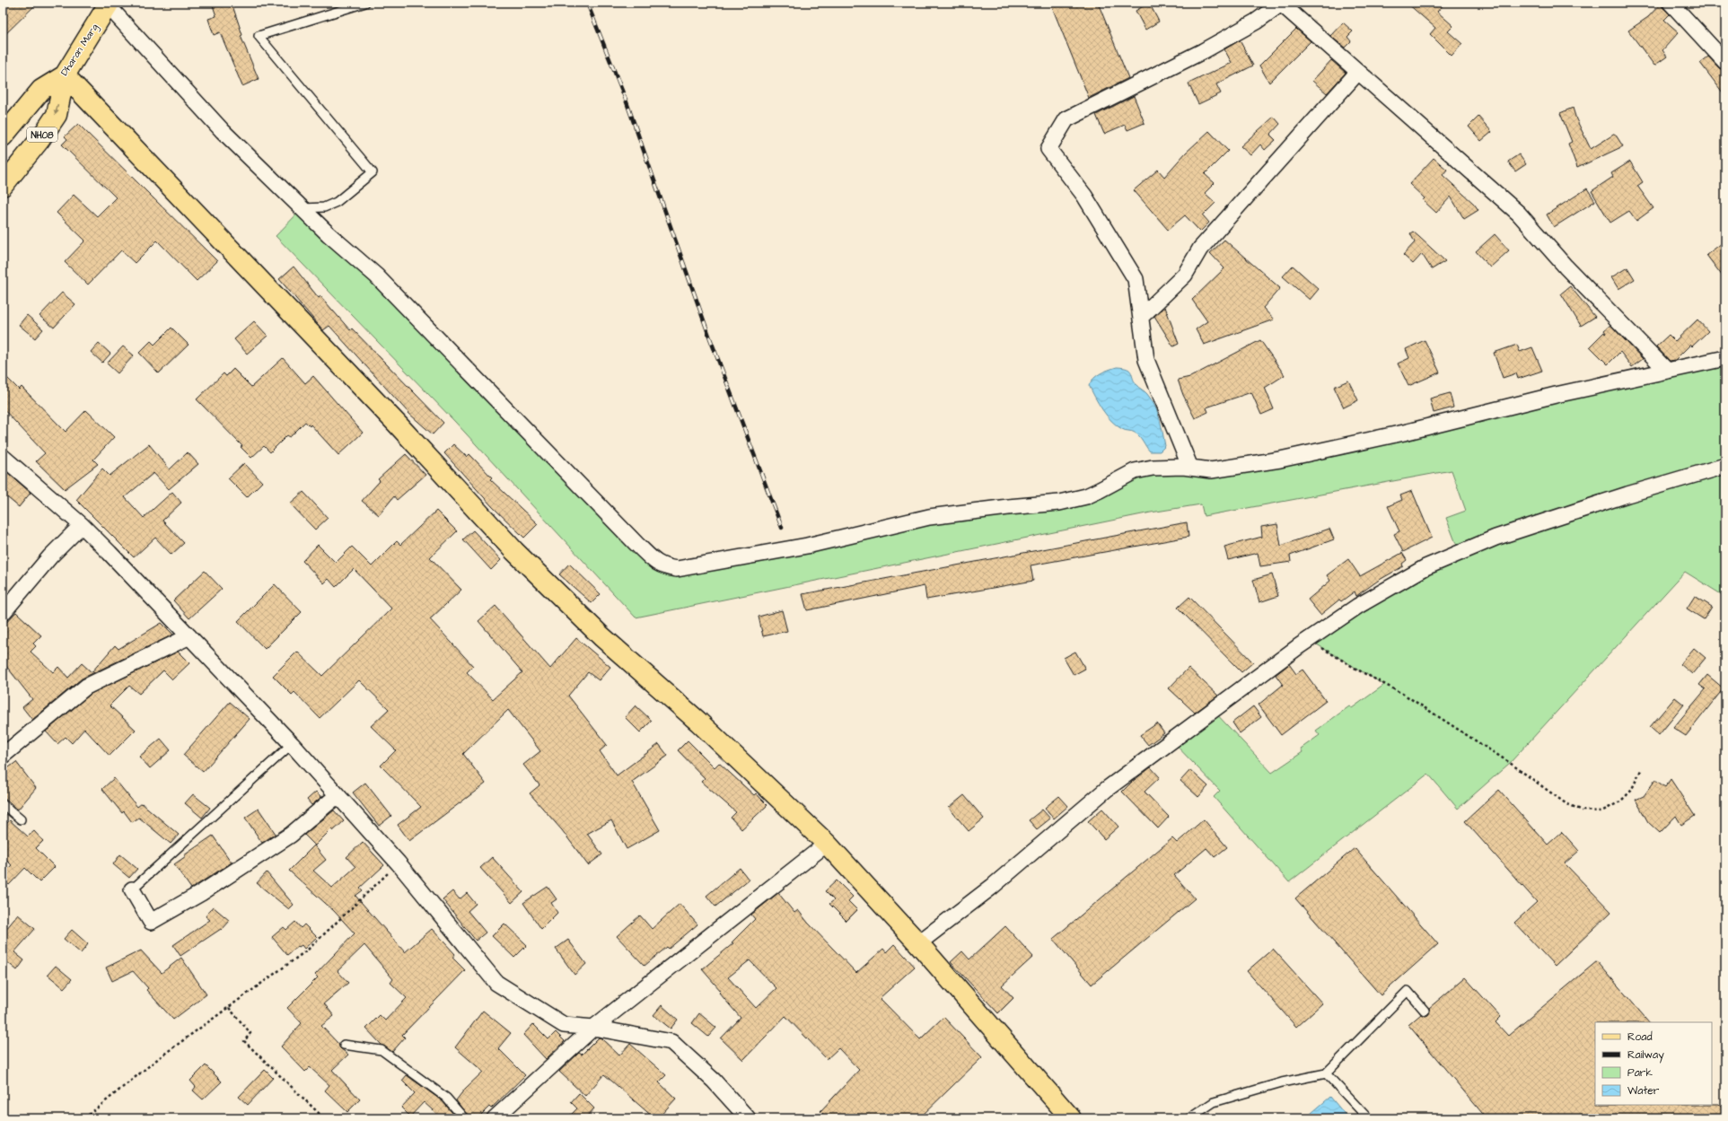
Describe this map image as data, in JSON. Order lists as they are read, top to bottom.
{
  "streets": {
    "main road": ["Dharan Marg", "NH08"]
  },
  "crossings": [
    ["Dharan Marg", "NH08"]
  ],
  "legend": [
    "Road",
    "Railway",
    "Park",
    "Water"
  ]
}
